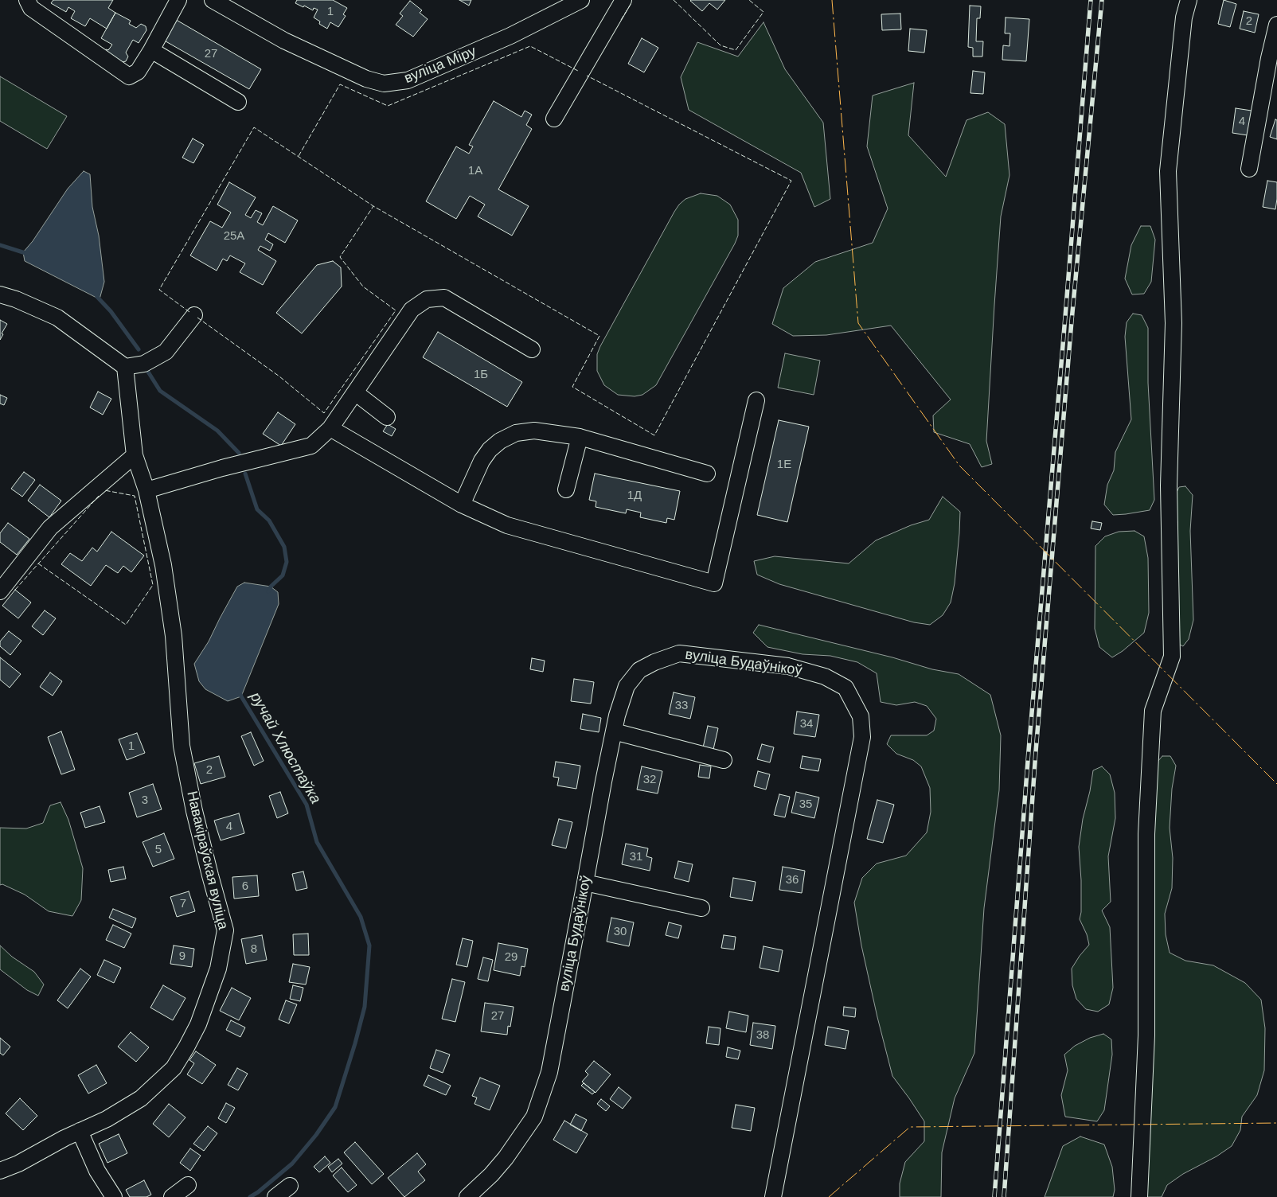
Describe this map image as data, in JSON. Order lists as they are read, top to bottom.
{
  "streets": {
    "street": ["вуліца Міру", "вуліца Будаўнікоў", "Навакіраўская вуліца"]
  },
  "water": ["ручай Хлюстаўка"],
  "house_numbers": [
    "1",
    "2",
    "27",
    "4",
    "1А",
    "25А",
    "1Б",
    "1Е",
    "1Д",
    "33",
    "34",
    "1",
    "2",
    "32",
    "3",
    "35",
    "4",
    "5",
    "31",
    "36",
    "6",
    "7",
    "30",
    "8",
    "9",
    "29",
    "27",
    "38"
  ]
}
